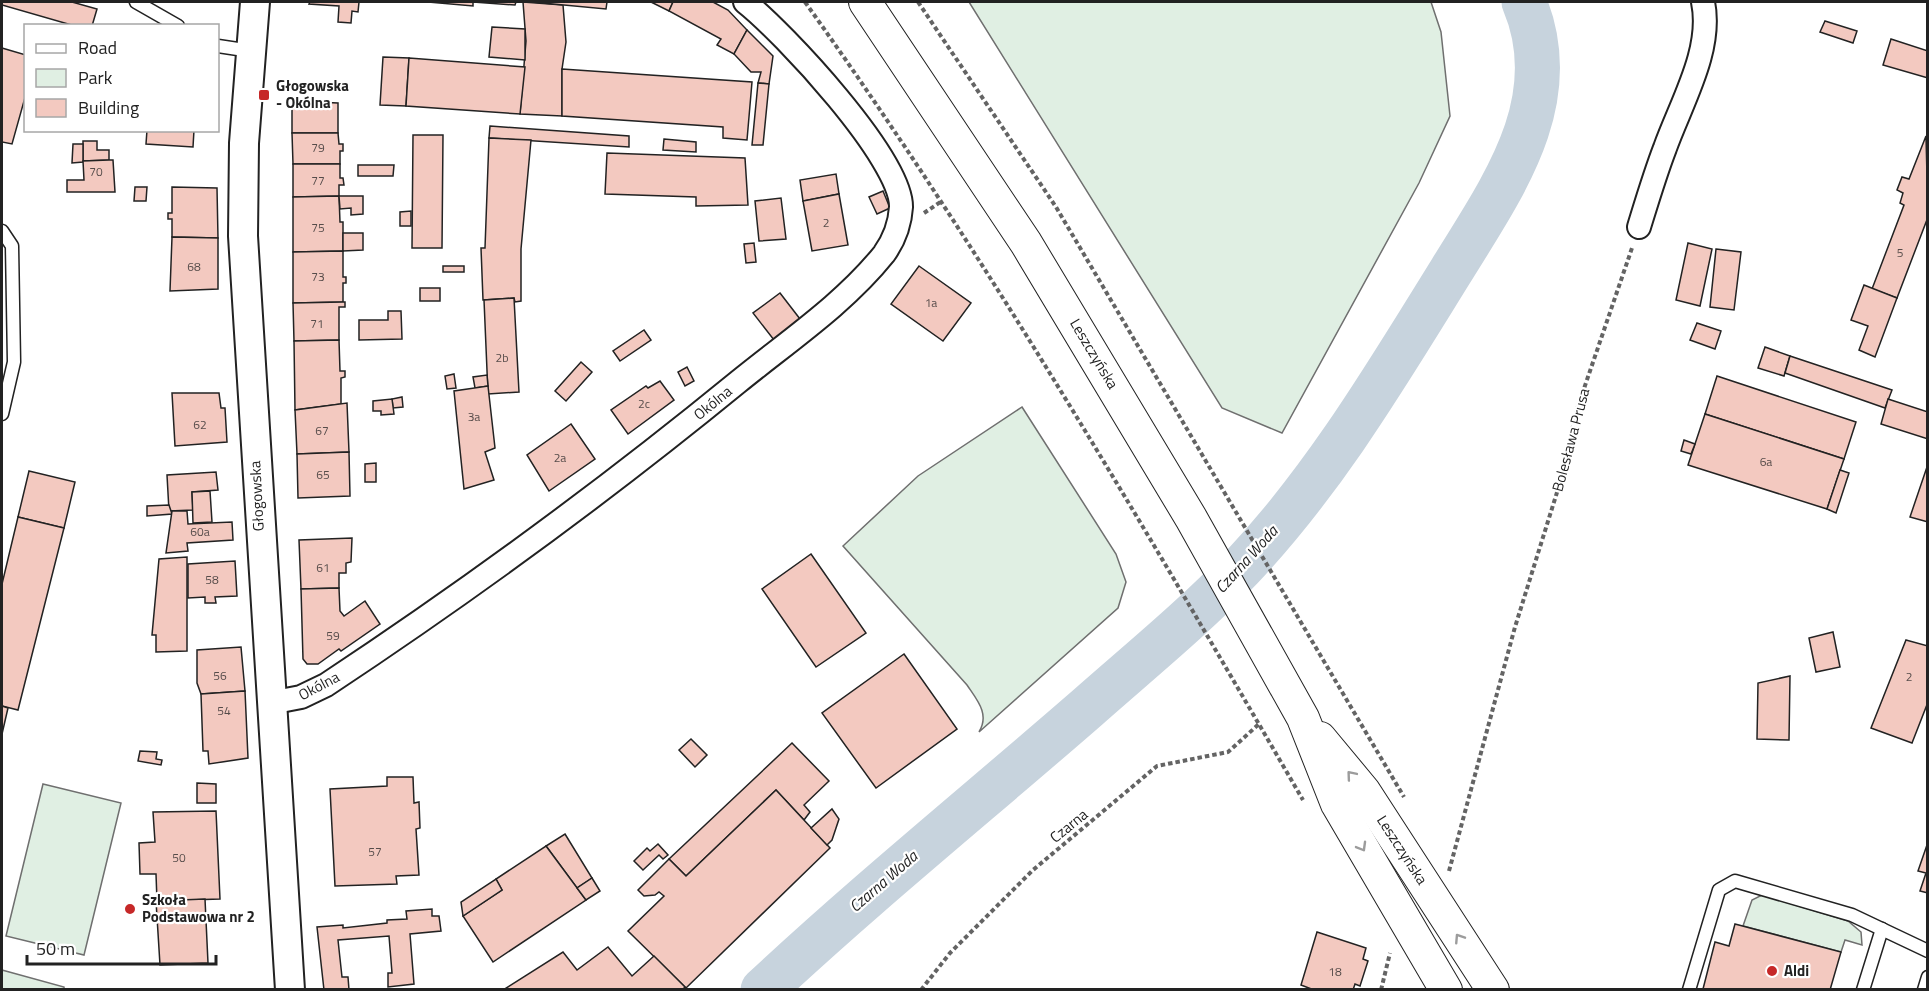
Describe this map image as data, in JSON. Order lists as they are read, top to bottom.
{
  "streets": {
    "main road": ["Leszczyńska"],
    "street": ["Okólna", "Głogowska"],
    "path": ["Bolesława Prusa", "Czarna"]
  },
  "crossings": [
    ["Okólna", "Głogowska"]
  ],
  "water": ["Czarna Woda"],
  "places": {
    "transit": ["Głogowska - Okólna"],
    "other": ["Szkoła Podstawowa nr 2", "Aldi"]
  },
  "house_numbers": [
    "79",
    "70",
    "77",
    "2",
    "75",
    "5",
    "68",
    "73",
    "1a",
    "71",
    "2b",
    "2c",
    "3a",
    "62",
    "67",
    "2a",
    "6a",
    "65",
    "60a",
    "61",
    "58",
    "59",
    "56",
    "2",
    "54",
    "57",
    "50",
    "18"
  ],
  "legend": ["Road", "Park", "Building"],
  "scale_bar": "50 m"
}
